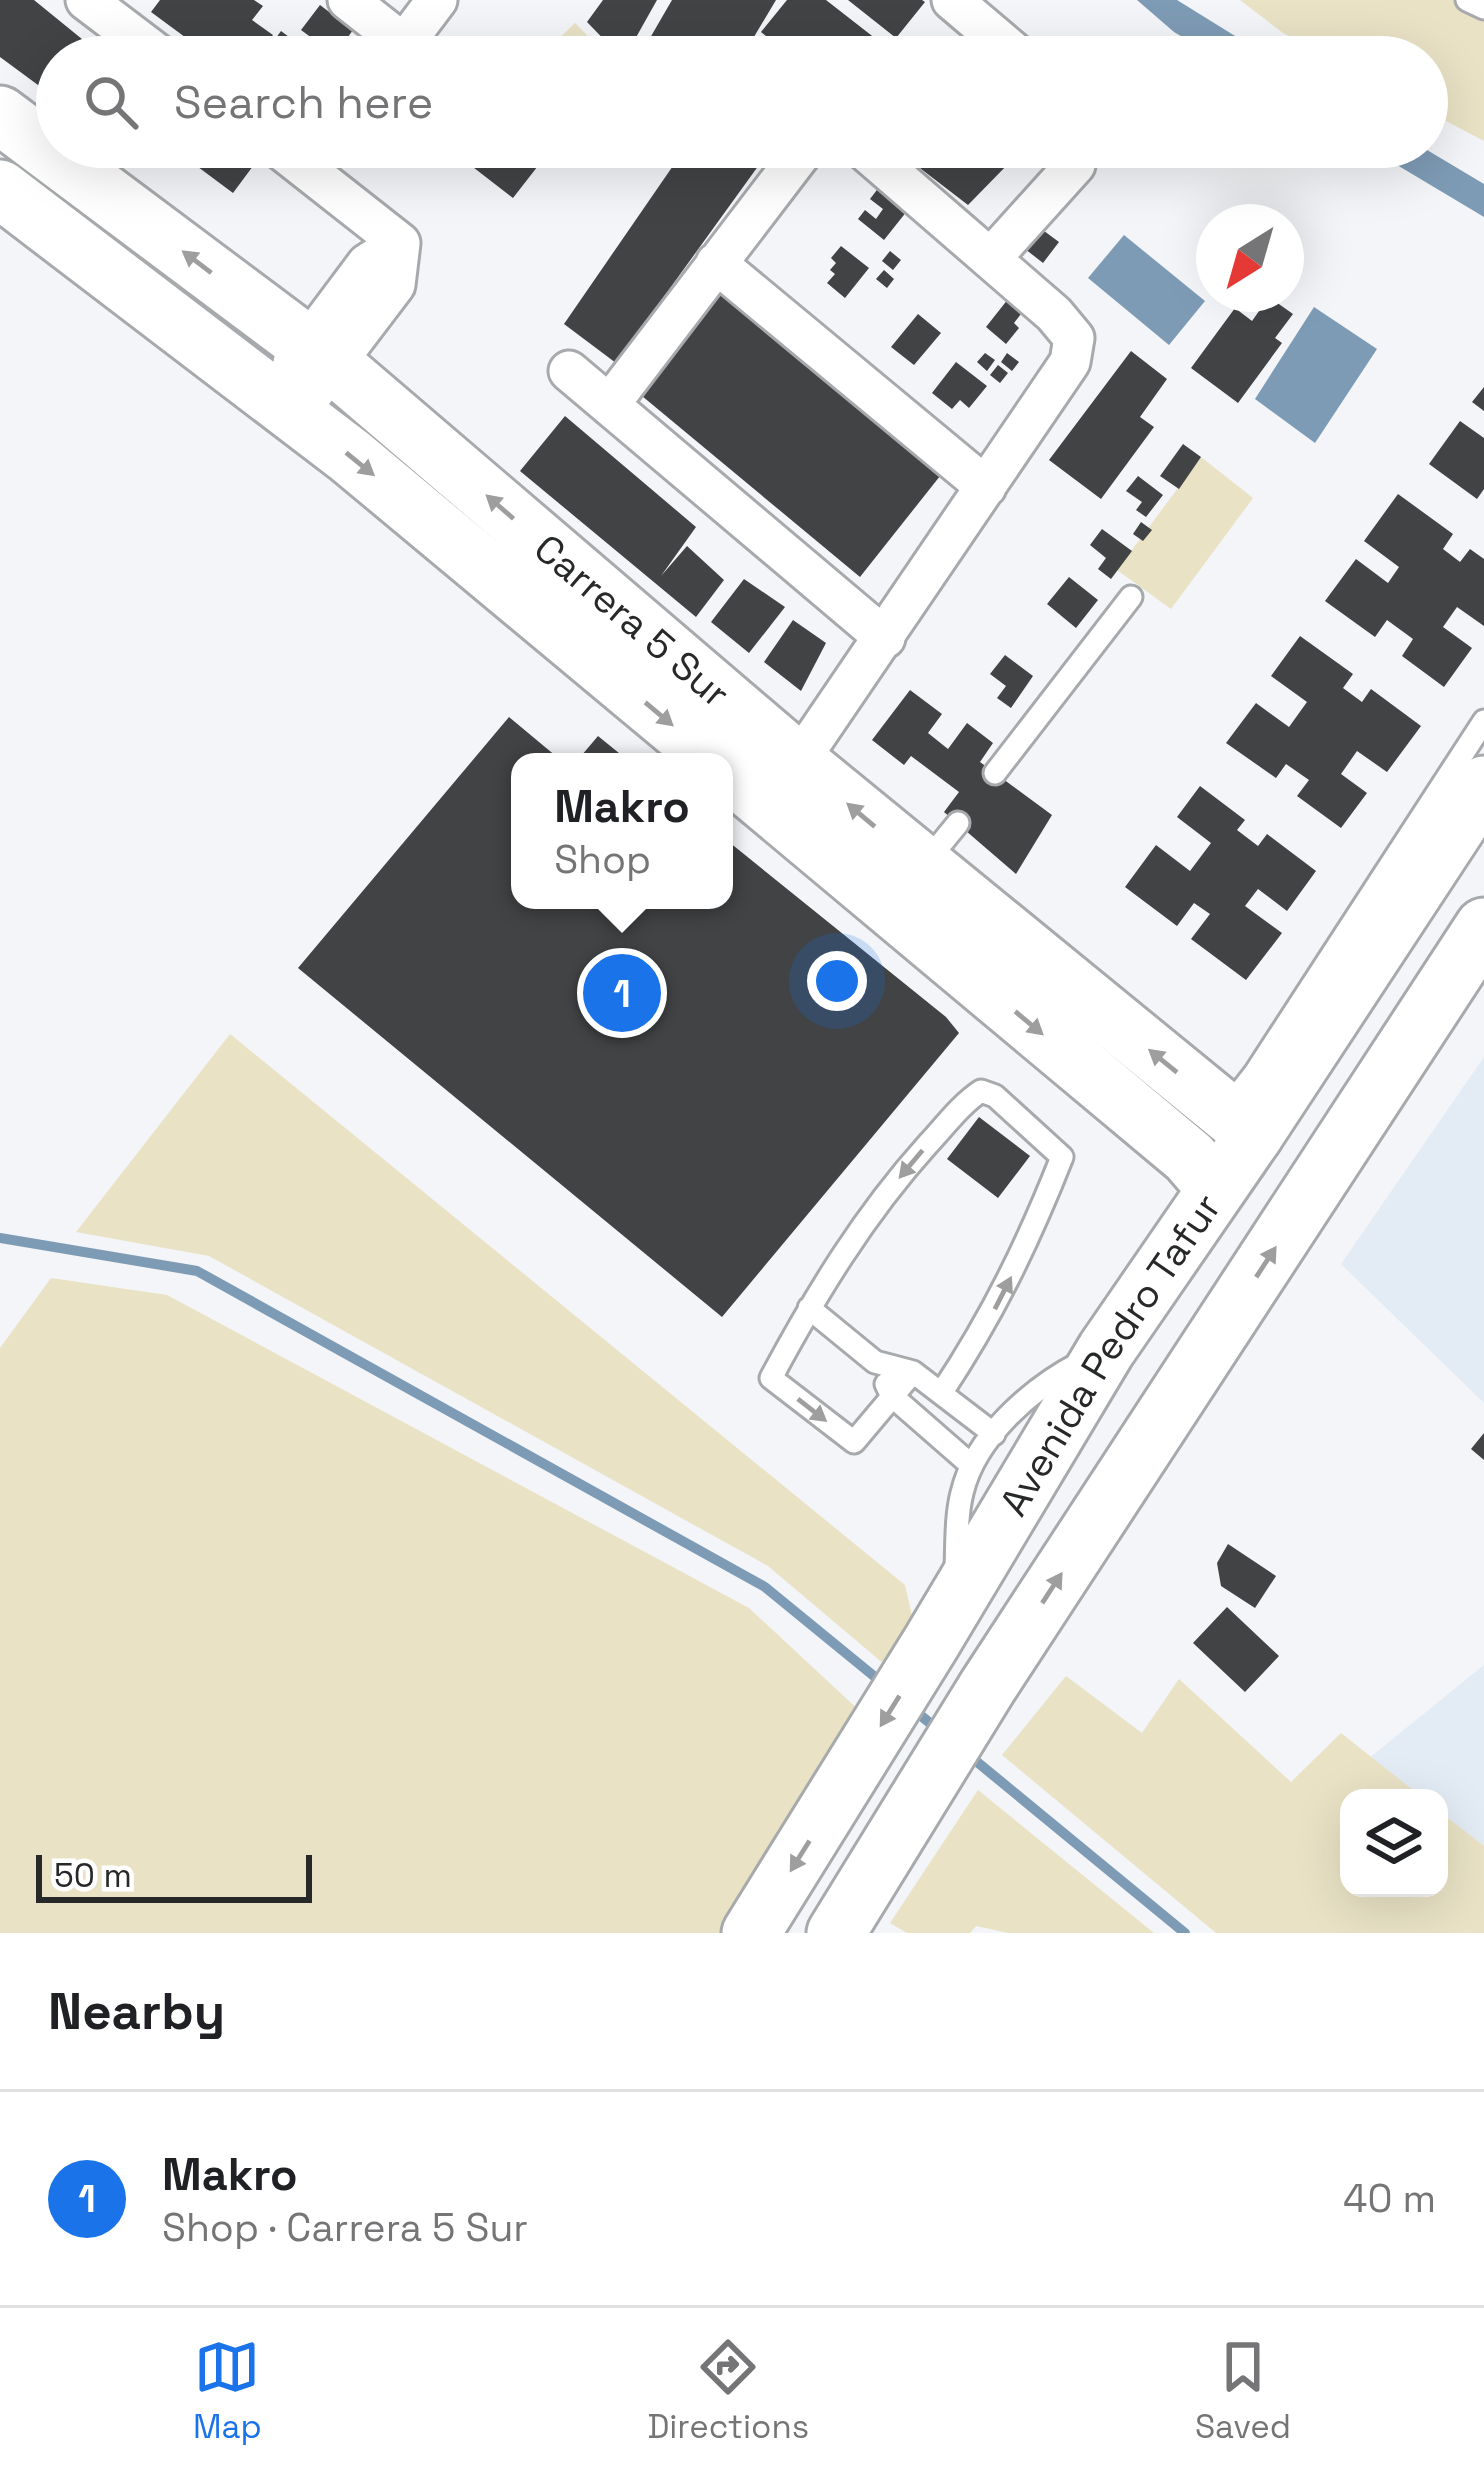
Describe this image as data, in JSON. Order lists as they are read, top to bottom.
{
  "streets": {
    "street": ["Carrera 5 Sur", "Avenida Pedro Tafur"]
  },
  "crossings": [
    ["Carrera 5 Sur", "Avenida Pedro Tafur"]
  ],
  "scale_bar": "50 m",
  "north": "bottom left",
  "page": {
    "search": "Search here",
    "popup": ["Makro", "Shop"],
    "pins": "1",
    "scale": "50 m",
    "heading": "Nearby",
    "list": [
      {
        "mark": "1",
        "name": "Makro",
        "note": "Shop · Carrera 5 Sur",
        "value": "40 m"
      }
    ],
    "nav": ["Map", "Directions", "Saved"]
  }
}
